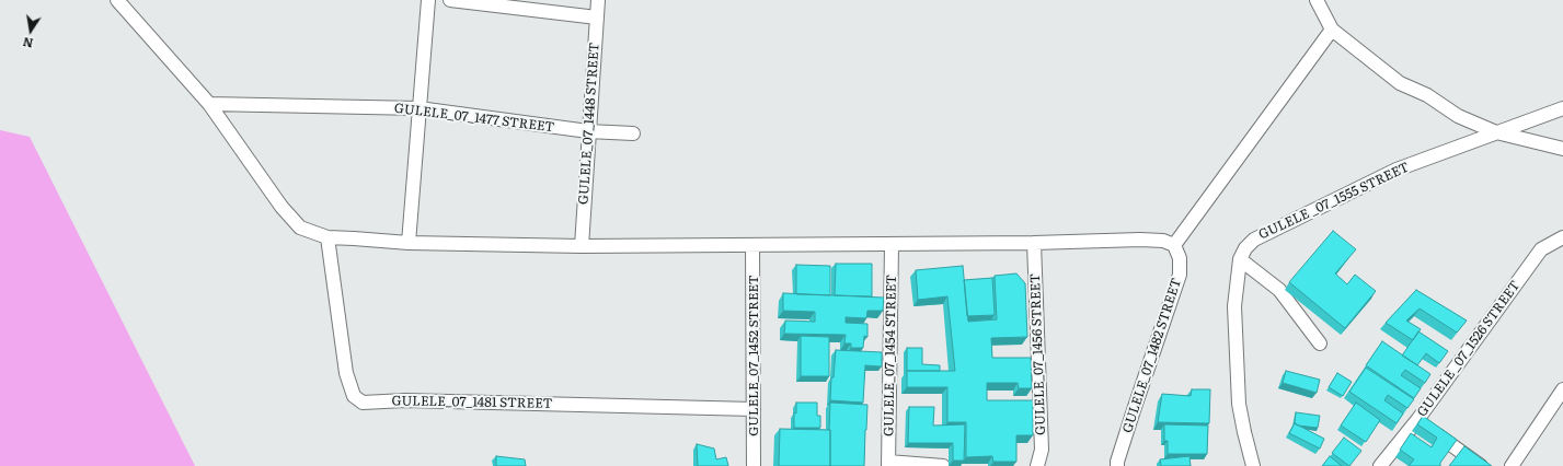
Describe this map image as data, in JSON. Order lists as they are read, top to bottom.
{
  "streets": {
    "street": [
      "GULELE_07_1477 STREET",
      "GULELE_07_1448 STREET",
      "GULELE _07_1555 STREET",
      "GULELE _07_1526 STREET",
      "GULELE_07_1456 STREET",
      "GULELE_07_1452 STREET",
      "GULELE_07_1454 STREET",
      "GULELE_07_1482 STREET",
      "GULELE_07_1481 STREET"
    ]
  },
  "crossings": [
    ["GULELE_07_1477 STREET", "GULELE_07_1448 STREET"],
    ["GULELE_07_1452 STREET", "GULELE_07_1481 STREET"]
  ],
  "north": "bottom"
}
